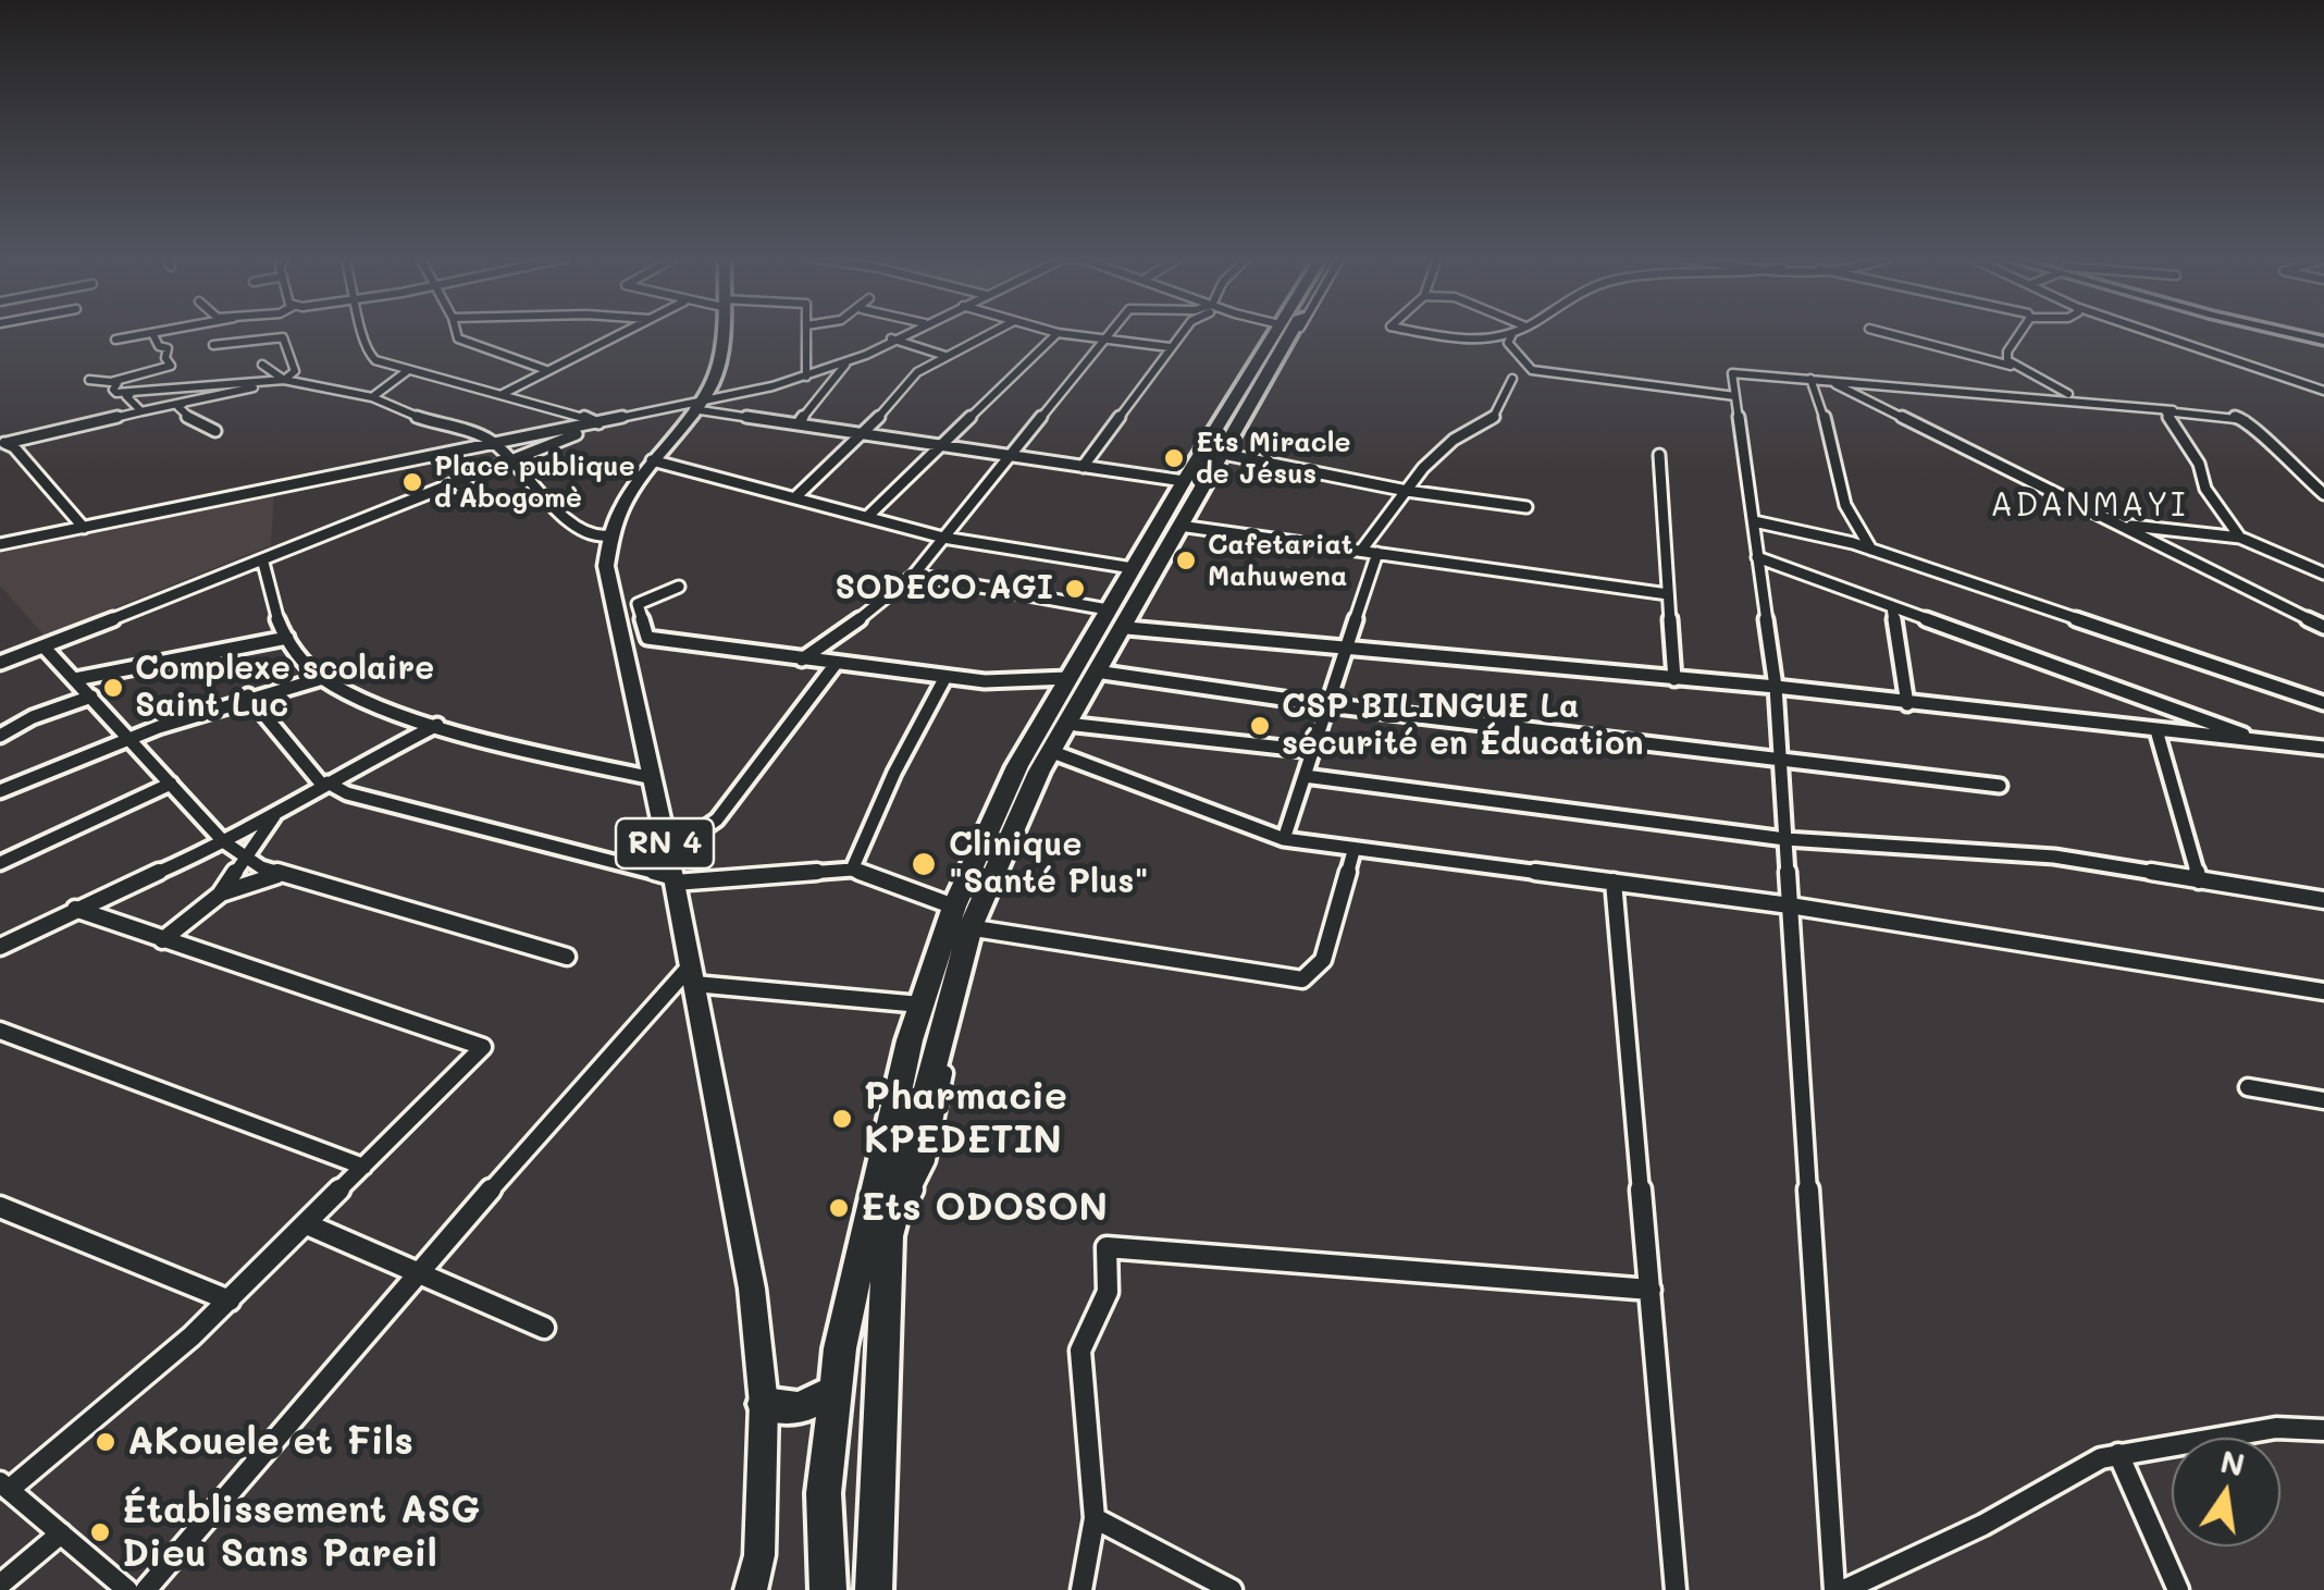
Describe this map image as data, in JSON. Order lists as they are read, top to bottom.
{
  "streets": {
    "main road": ["RN 4"]
  },
  "districts": ["ADANMAYI"],
  "places": [
    "Ets Miracle de Jésus",
    "Place publique d'Abogomè",
    "Cafetariat Mahuwena",
    "SODECO AGI",
    "Complexe scolaire Saint Luc",
    "CSP BILINGUE La sécurité en Éducation",
    "Clinique \"Santé Plus\"",
    "Pharmacie KPEDETIN",
    "Ets ODOSON",
    "AKouele et Fils",
    "Établissement ASG Dieu Sans Pareil"
  ],
  "north": "top"
}
